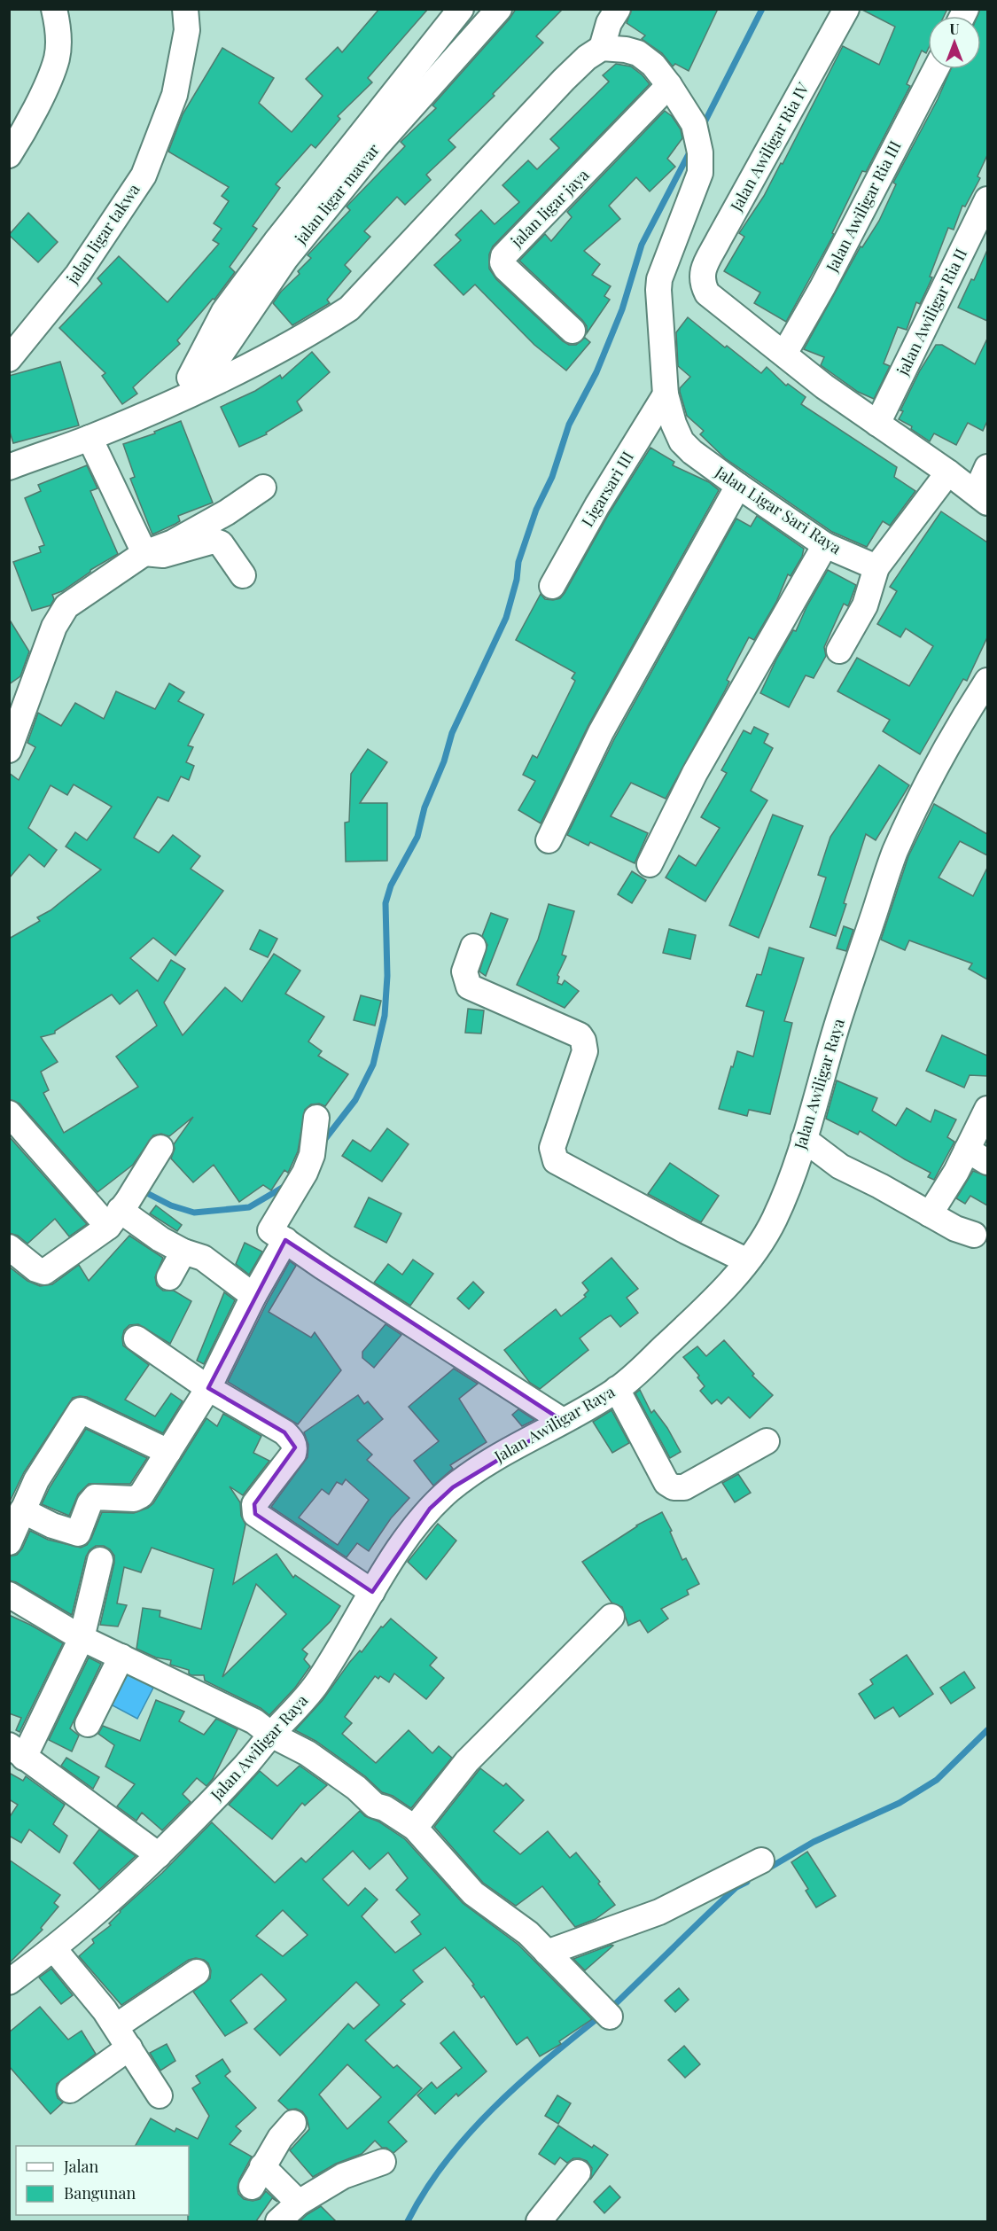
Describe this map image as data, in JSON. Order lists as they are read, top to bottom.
{
  "streets": {
    "street": [
      "Jalan Awiligar Ria IV",
      "jalan ligar mawar",
      "Jalan Awiligar Ria III",
      "jalan ligar jaya",
      "jalan ligar takwa",
      "jalan Awiligar Ria II",
      "Ligarsari III",
      "Jalan Ligar Sari Raya",
      "Jalan Awiligar Raya"
    ]
  },
  "crossings": [
    ["Jalan Awiligar Ria IV", "Jalan Awiligar Ria III"],
    ["jalan ligar jaya", "Jalan Ligar Sari Raya"],
    ["Ligarsari III", "Jalan Ligar Sari Raya"]
  ],
  "legend": ["Jalan", "Bangunan"],
  "north": "top"
}
